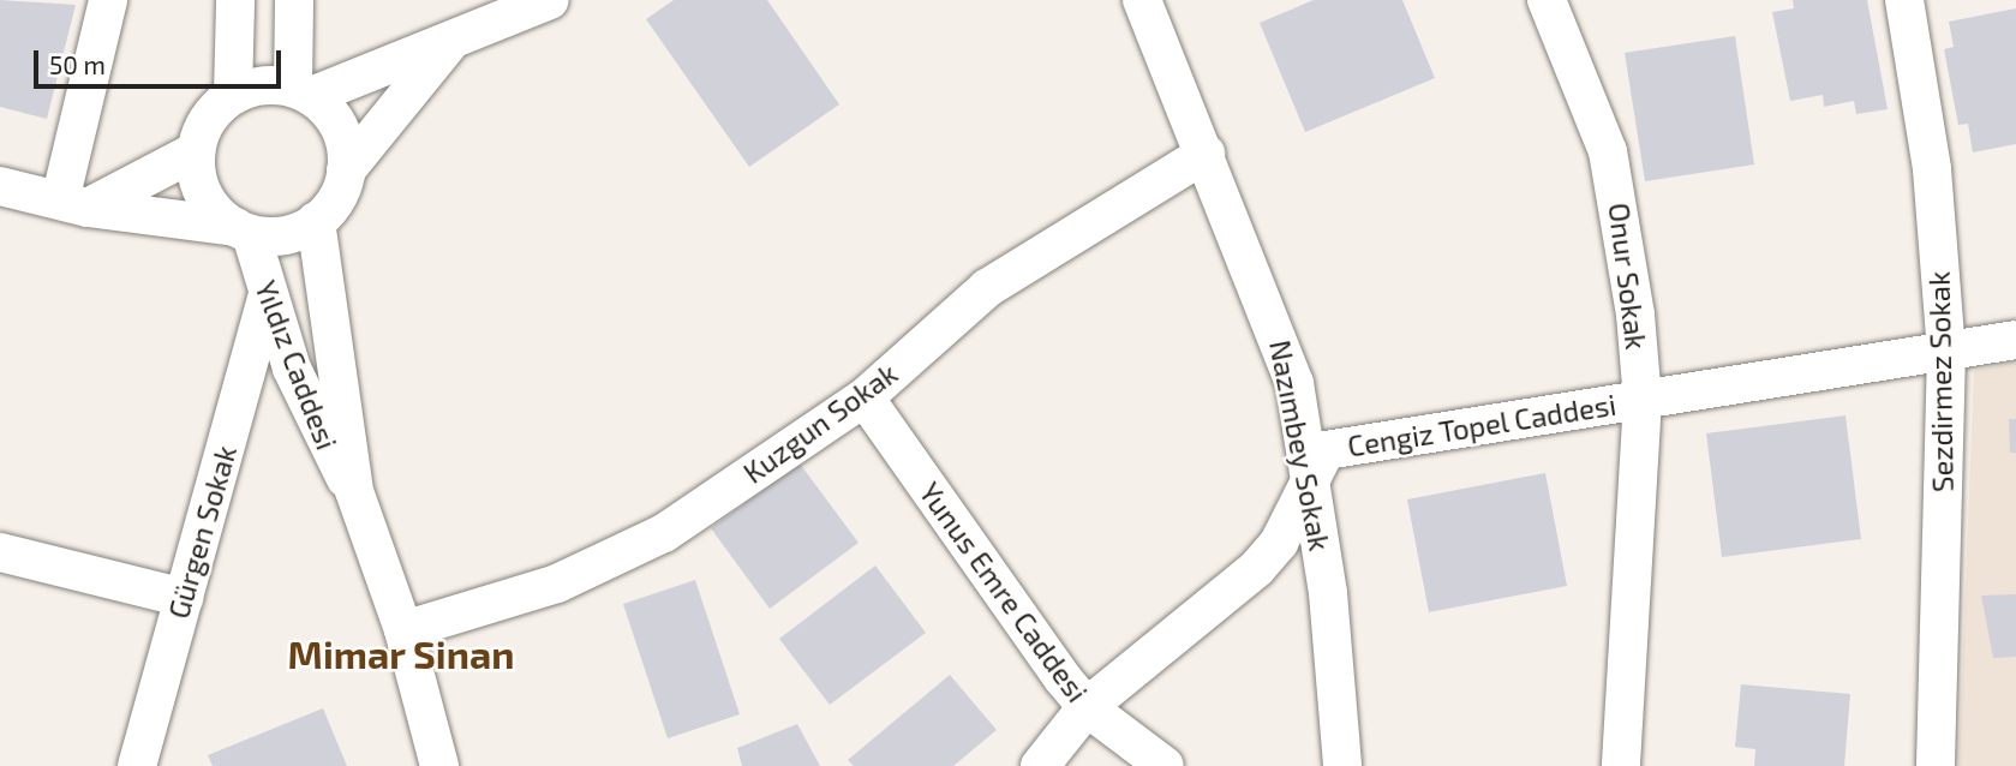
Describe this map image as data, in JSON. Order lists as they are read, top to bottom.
{
  "streets": {
    "street": [
      "Onur Sokak",
      "Yıldız Caddesi",
      "Sezdirmez Sokak",
      "Kuzgun Sokak",
      "Cengiz Topel Caddesi",
      "Nazımbey Sokak",
      "Gürgen Sokak",
      "Yunus Emre Caddesi"
    ]
  },
  "crossings": [
    ["Onur Sokak", "Cengiz Topel Caddesi"],
    ["Yıldız Caddesi", "Kuzgun Sokak"],
    ["Yıldız Caddesi", "Gürgen Sokak"],
    ["Sezdirmez Sokak", "Cengiz Topel Caddesi"],
    ["Kuzgun Sokak", "Nazımbey Sokak"],
    ["Kuzgun Sokak", "Yunus Emre Caddesi"],
    ["Cengiz Topel Caddesi", "Nazımbey Sokak"],
    ["Cengiz Topel Caddesi", "Yunus Emre Caddesi"]
  ],
  "districts": ["Mimar Sinan"],
  "scale_bar": "50 m"
}
